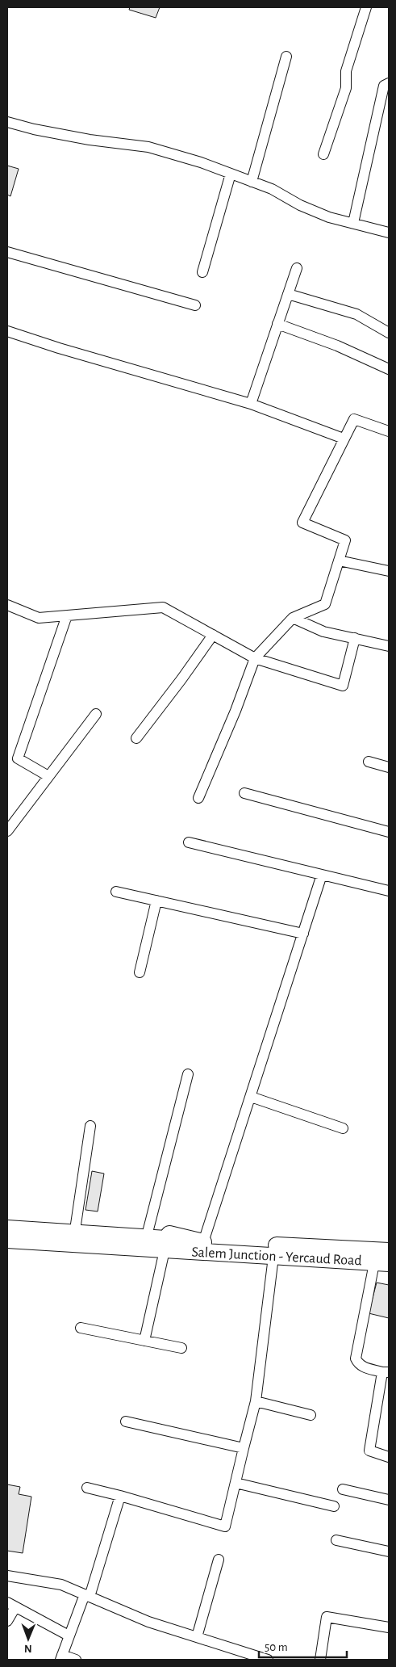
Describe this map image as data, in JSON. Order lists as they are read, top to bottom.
{
  "streets": {
    "main road": ["Salem Junction - Yercaud Road"]
  },
  "scale_bar": "50 m",
  "north": "bottom"
}
